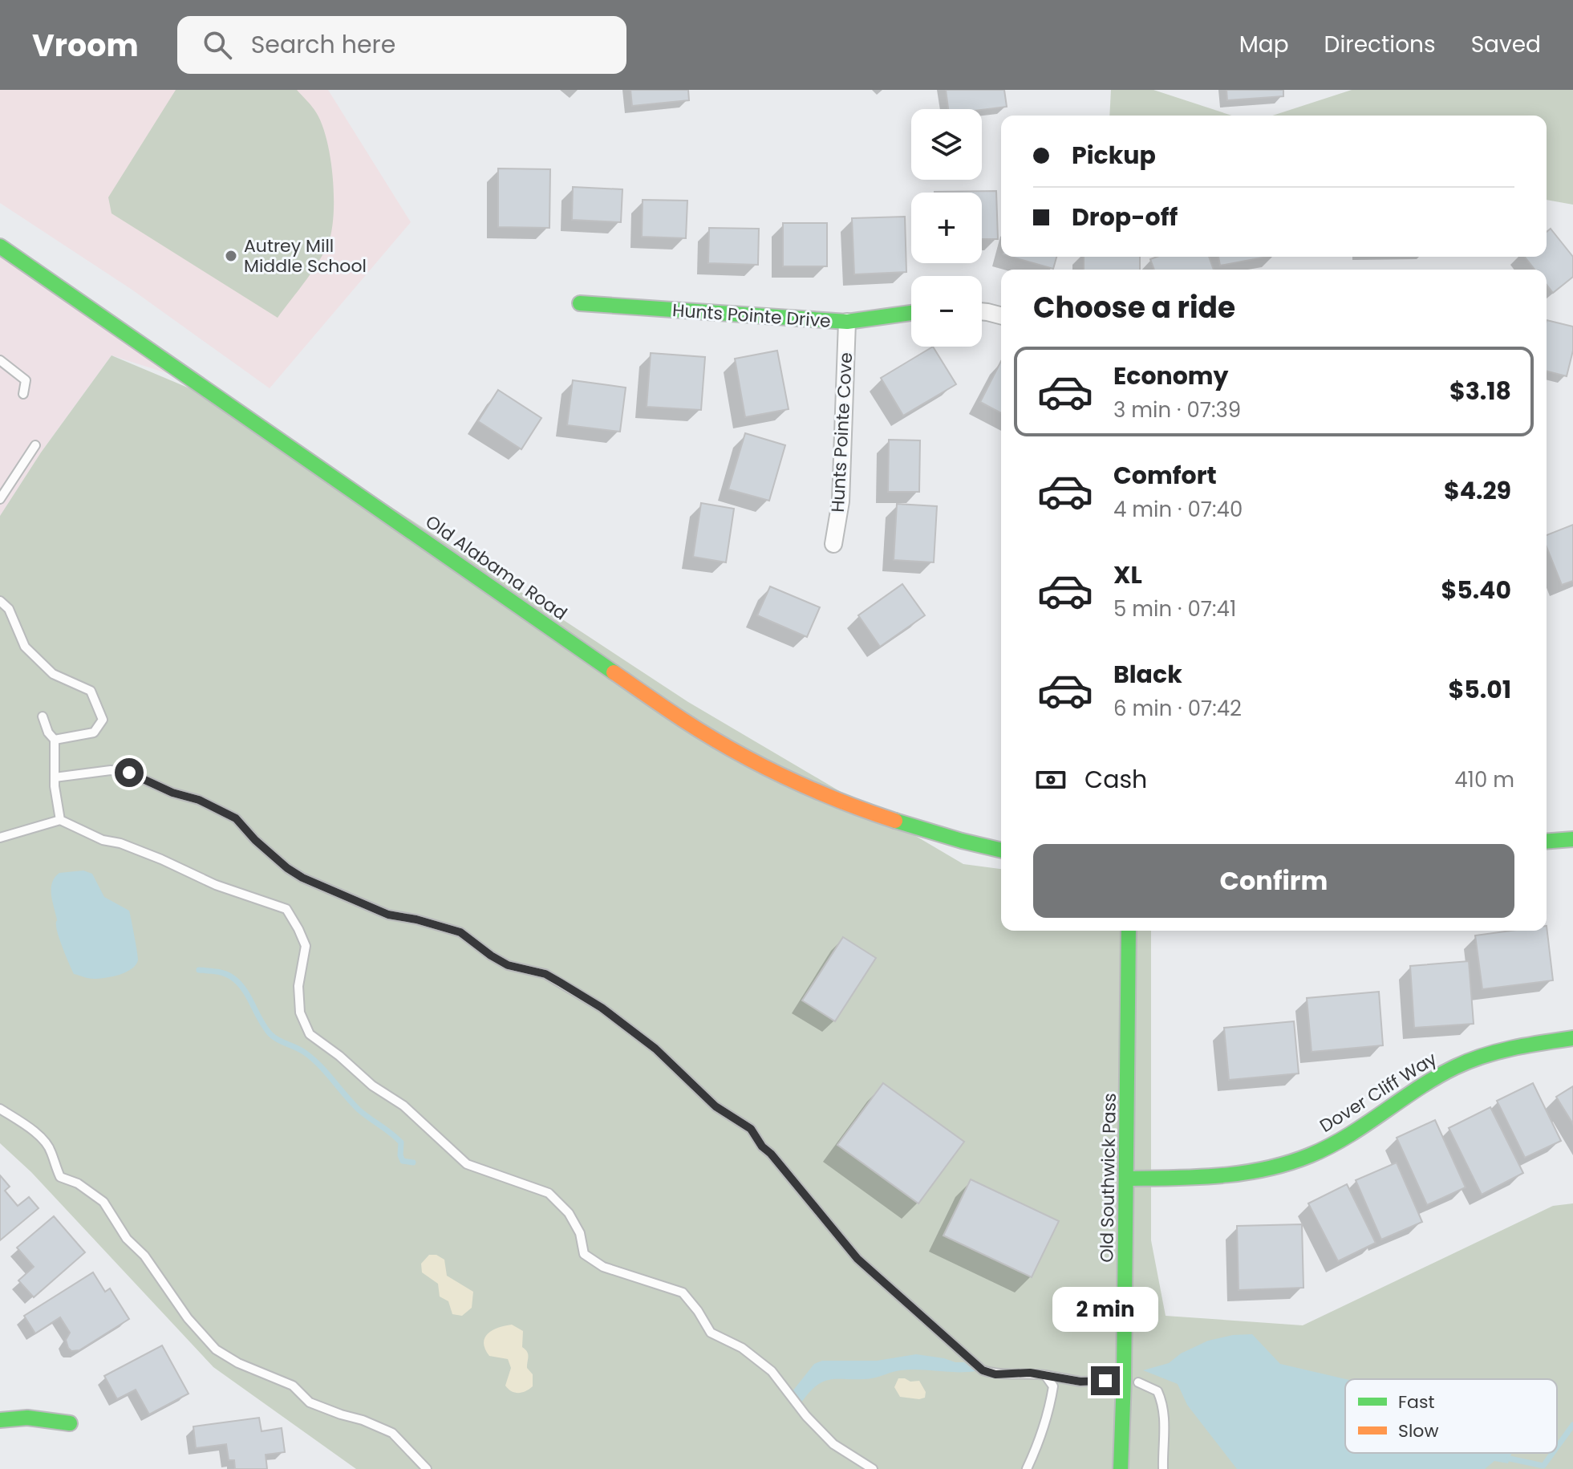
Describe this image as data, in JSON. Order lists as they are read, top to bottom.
{
  "streets": {
    "street": [
      "Hunts Pointe Drive",
      "Hunts Pointe Cove",
      "Old Alabama Road",
      "Dover Cliff Way",
      "Old Southwick Pass"
    ]
  },
  "crossings": [
    ["Hunts Pointe Drive", "Hunts Pointe Cove"],
    ["Dover Cliff Way", "Old Southwick Pass"]
  ],
  "places": ["Autrey Mill Middle School"],
  "legend": ["Fast", "Slow"],
  "page": {
    "header": "Vroom",
    "search": "Search here",
    "nav": ["Map", "Directions", "Saved"],
    "map_buttons": ["+", "−"],
    "banner": ["Pickup", "Drop-off"],
    "heading": "Choose a ride",
    "list": [
      {
        "name": "Economy",
        "note": "3 min · 07:39",
        "value": "$3.18"
      },
      {
        "name": "Comfort",
        "note": "4 min · 07:40",
        "value": "$4.29"
      },
      {
        "name": "XL",
        "note": "5 min · 07:41",
        "value": "$5.40"
      },
      {
        "name": "Black",
        "note": "6 min · 07:42",
        "value": "$5.01"
      }
    ],
    "pay": ["Cash", "410 m"],
    "buttons": "Confirm",
    "bubble": "2 min"
  }
}
